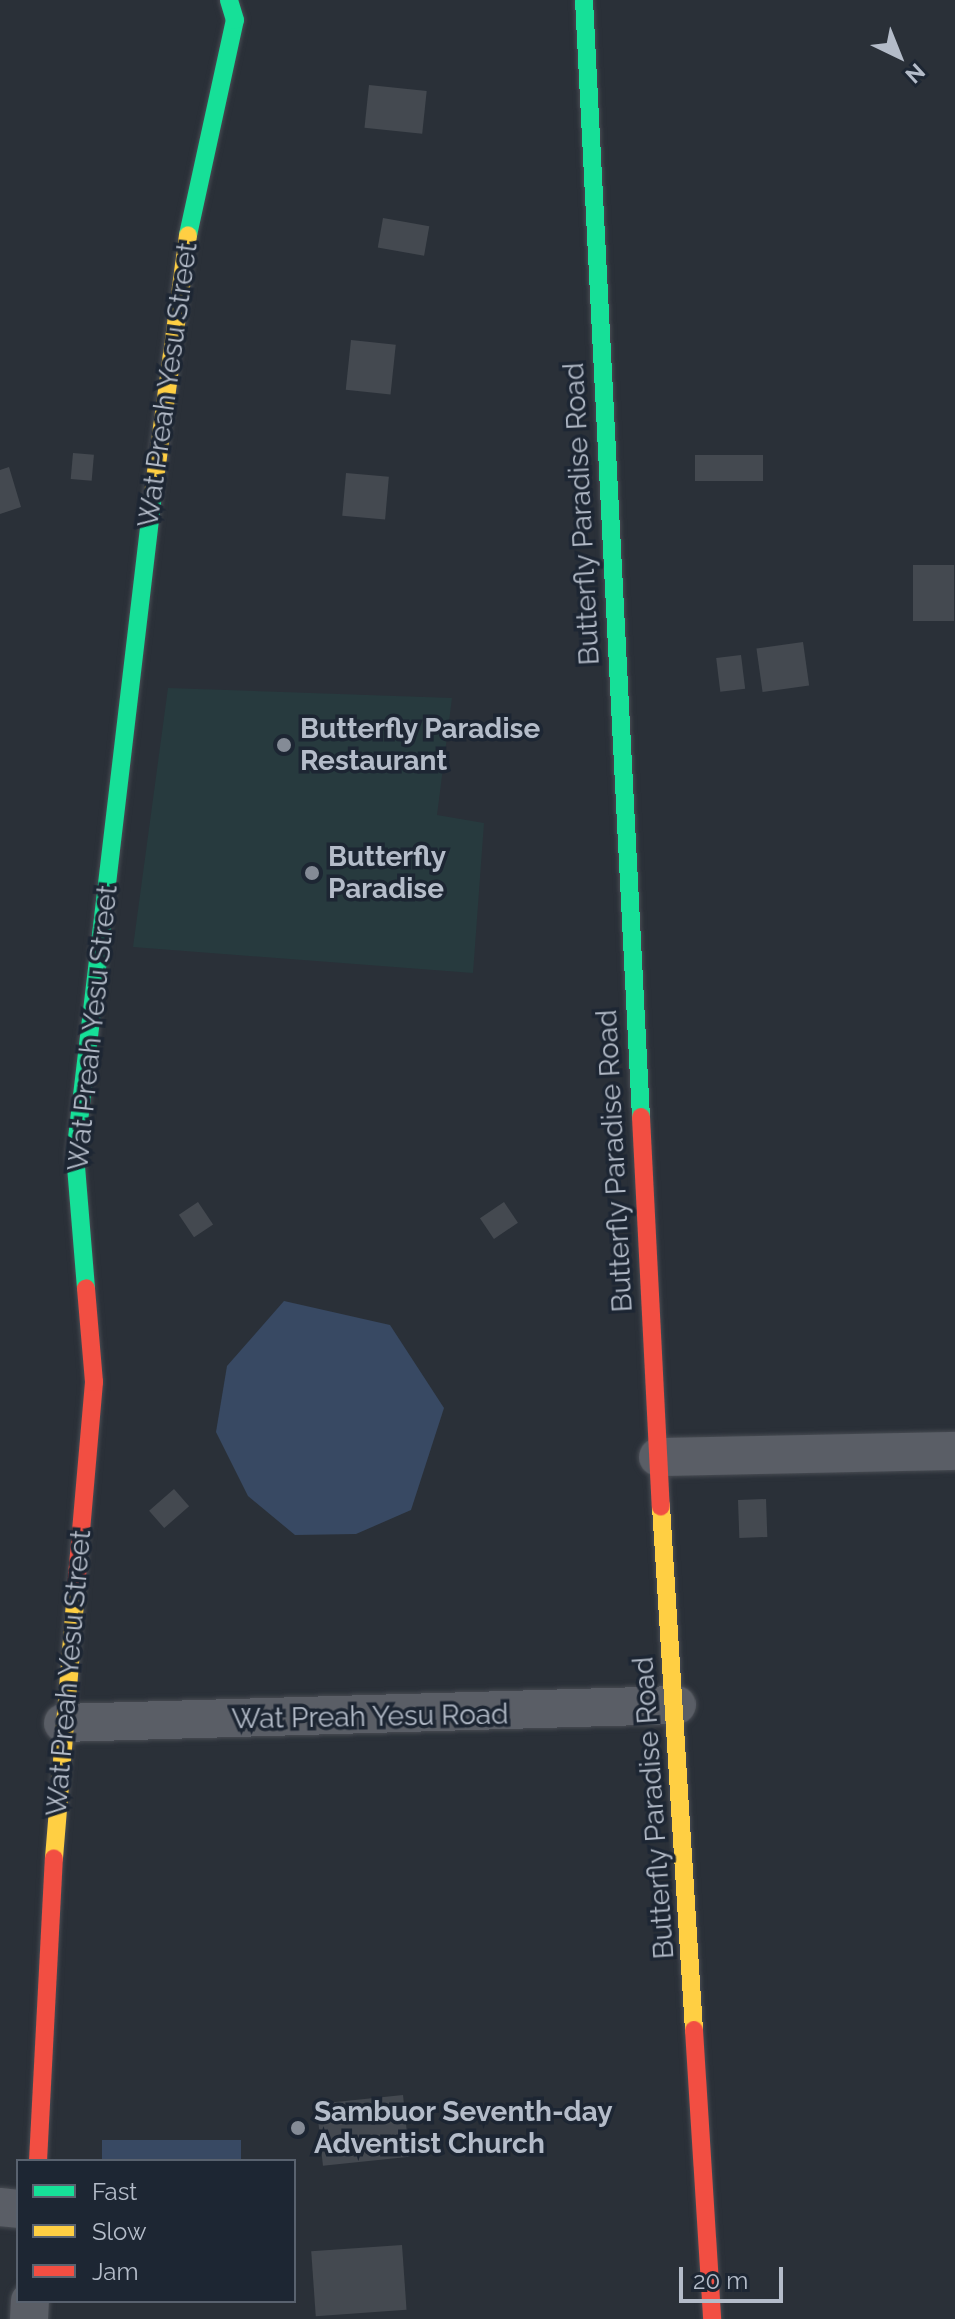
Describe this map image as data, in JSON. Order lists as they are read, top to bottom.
{
  "streets": {
    "street": ["Wat Preah Yesu Street", "Butterfly Paradise Road", "Wat Preah Yesu Road"]
  },
  "crossings": [
    ["Wat Preah Yesu Street", "Wat Preah Yesu Road"],
    ["Butterfly Paradise Road", "Wat Preah Yesu Road"]
  ],
  "places": ["Butterfly Paradise Restaurant", "Butterfly Paradise", "Sambuor Seventh-day Adventist Church"],
  "legend": ["Fast", "Slow", "Jam"],
  "scale_bar": "20 m",
  "north": "bottom right"
}
